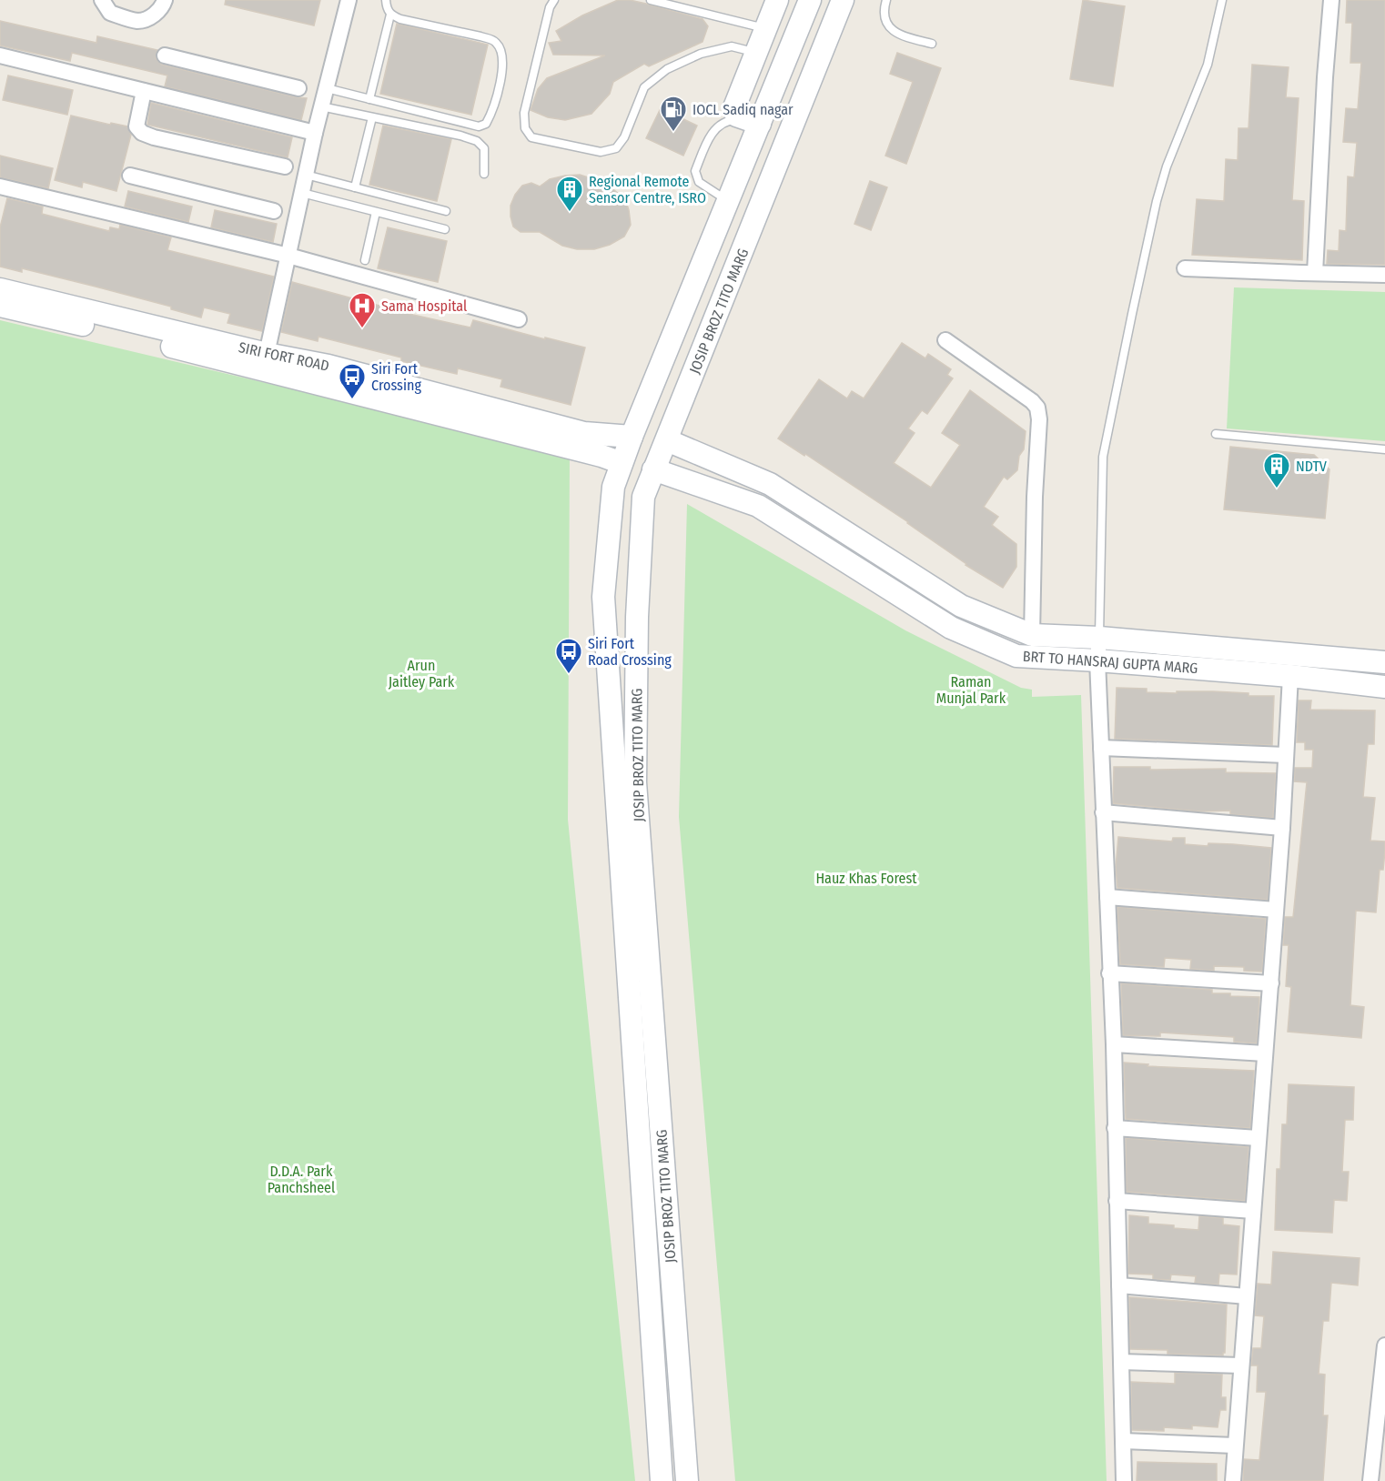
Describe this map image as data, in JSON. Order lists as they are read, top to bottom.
{
  "streets": {
    "main road": ["JOSIP BROZ TITO MARG", "SIRI FORT ROAD", "BRT TO HANSRAJ GUPTA MARG"]
  },
  "crossings": [
    ["JOSIP BROZ TITO MARG", "SIRI FORT ROAD"],
    ["JOSIP BROZ TITO MARG", "BRT TO HANSRAJ GUPTA MARG"]
  ],
  "parks": [
    "Arun Jaitley Park",
    "Raman Munjal Park",
    "Hauz Khas Forest",
    "D.D.A. Park Panchsheel"
  ],
  "places": {
    "fuel station": ["IOCL Sadiq nagar"],
    "building": ["Regional Remote Sensor Centre, ISRO", "NDTV"],
    "hospital": ["Sama Hospital"],
    "bus stop": ["Siri Fort Crossing", "Siri Fort Road Crossing"]
  }
}
